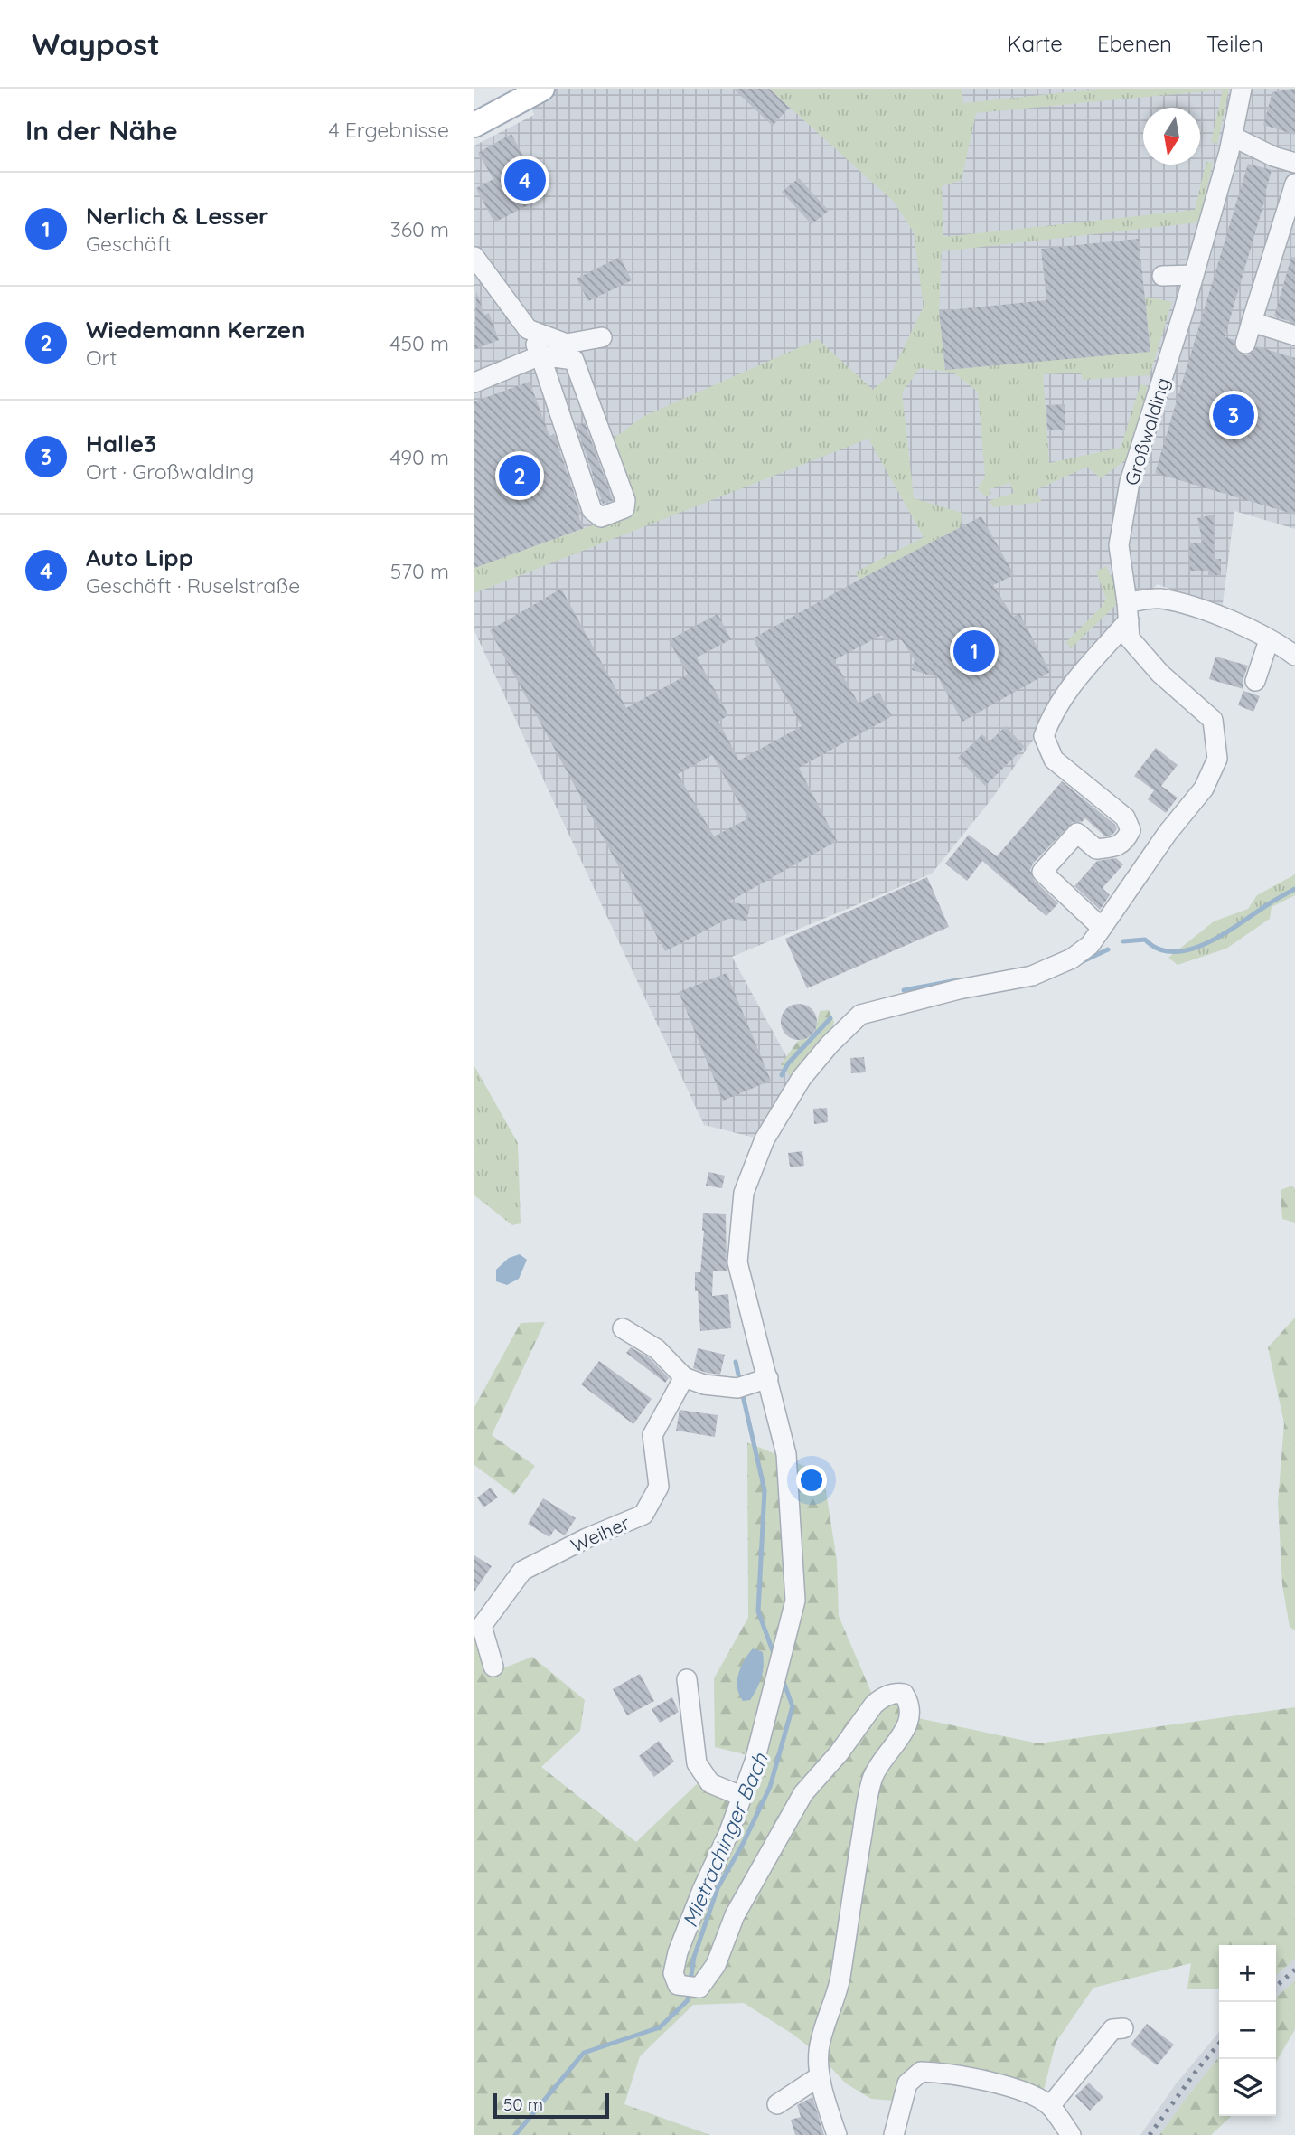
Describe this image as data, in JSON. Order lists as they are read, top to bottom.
{
  "streets": {
    "street": ["Großwalding", "Weiher"]
  },
  "water": ["Mietrachinger Bach"],
  "scale_bar": "50 m",
  "north": "bottom",
  "page": {
    "header": "Waypost",
    "nav": ["Karte", "Ebenen", "Teilen"],
    "heading": ["In der Nähe", "4 Ergebnisse"],
    "pins": [
      "4",
      "3",
      "2",
      "1"
    ],
    "list": [
      {
        "mark": "1",
        "name": "Nerlich & Lesser",
        "note": "Geschäft",
        "value": "360 m"
      },
      {
        "mark": "2",
        "name": "Wiedemann Kerzen",
        "note": "Ort",
        "value": "450 m"
      },
      {
        "mark": "3",
        "name": "Halle3",
        "note": "Ort · Großwalding",
        "value": "490 m"
      },
      {
        "mark": "4",
        "name": "Auto Lipp",
        "note": "Geschäft · Ruselstraße",
        "value": "570 m"
      }
    ],
    "map_buttons": ["+", "−"],
    "scale": "50 m"
  }
}
